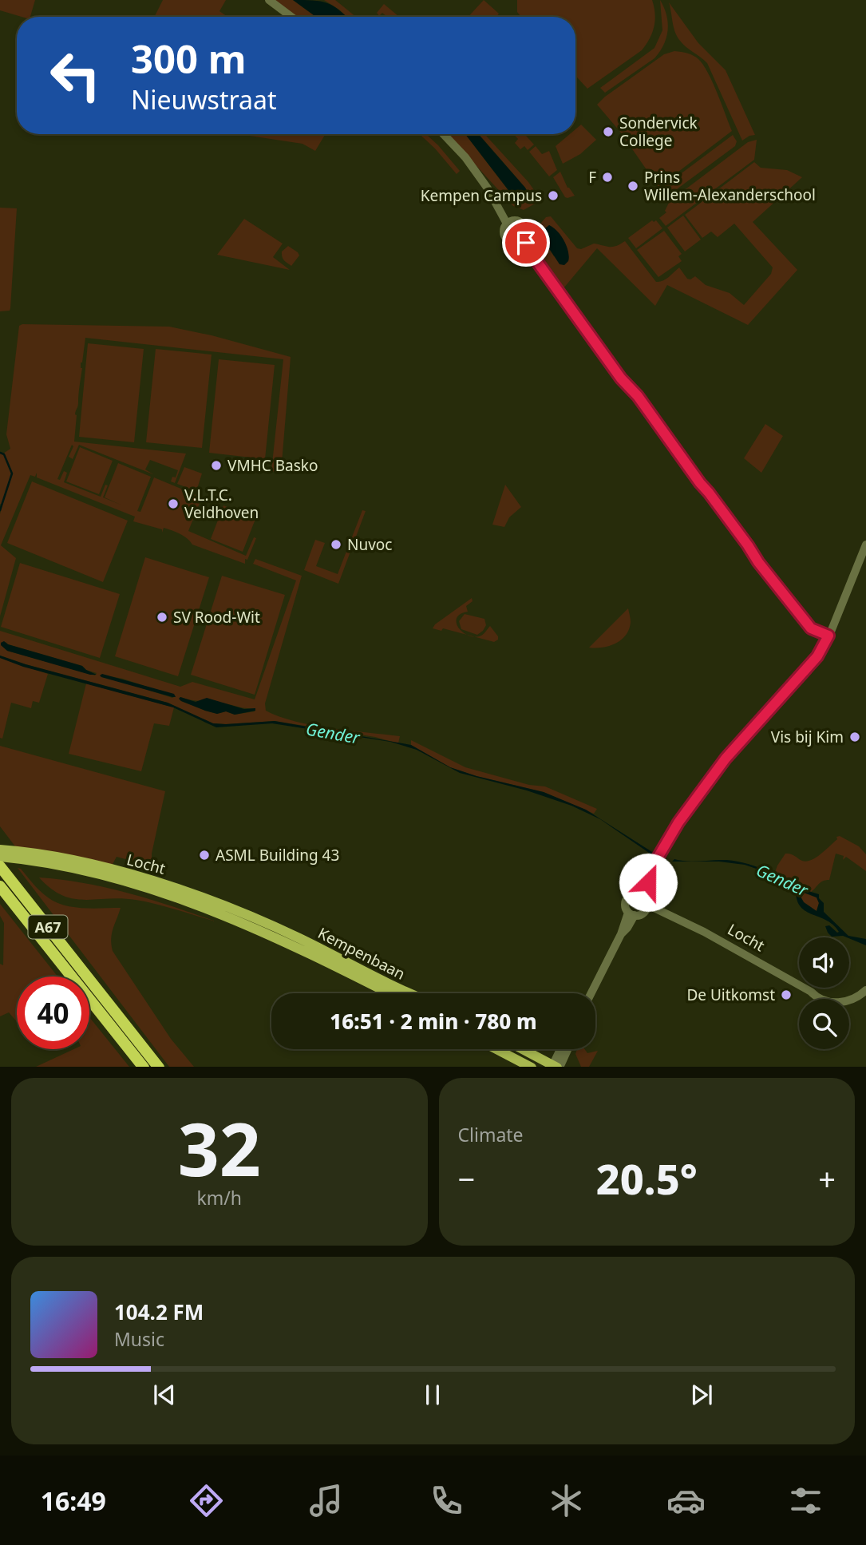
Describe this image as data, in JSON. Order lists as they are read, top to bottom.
{
  "streets": {
    "highway": ["A67"],
    "main road": ["Locht", "Kempenbaan"]
  },
  "crossings": [
    ["Locht", "Kempenbaan"]
  ],
  "water": ["Gender"],
  "places": [
    "Sondervick College",
    "F",
    "Prins Willem-Alexanderschool",
    "Kempen Campus",
    "VMHC Basko",
    "V.L.T.C. Veldhoven",
    "Nuvoc",
    "SV Rood-Wit",
    "Vis bij Kim",
    "ASML Building 43",
    "De Uitkomst"
  ],
  "page": {
    "turn": ["300 m", "Nieuwstraat"],
    "limit": "40",
    "trip": "16:51 · 2 min · 780 m",
    "tile": [
      ["32", "km/h"],
      "Climate"
    ],
    "heat": ["−", "20.5°", "+"],
    "song": ["104.2 FM", "Music"],
    "tabs": "16:49"
  }
}
